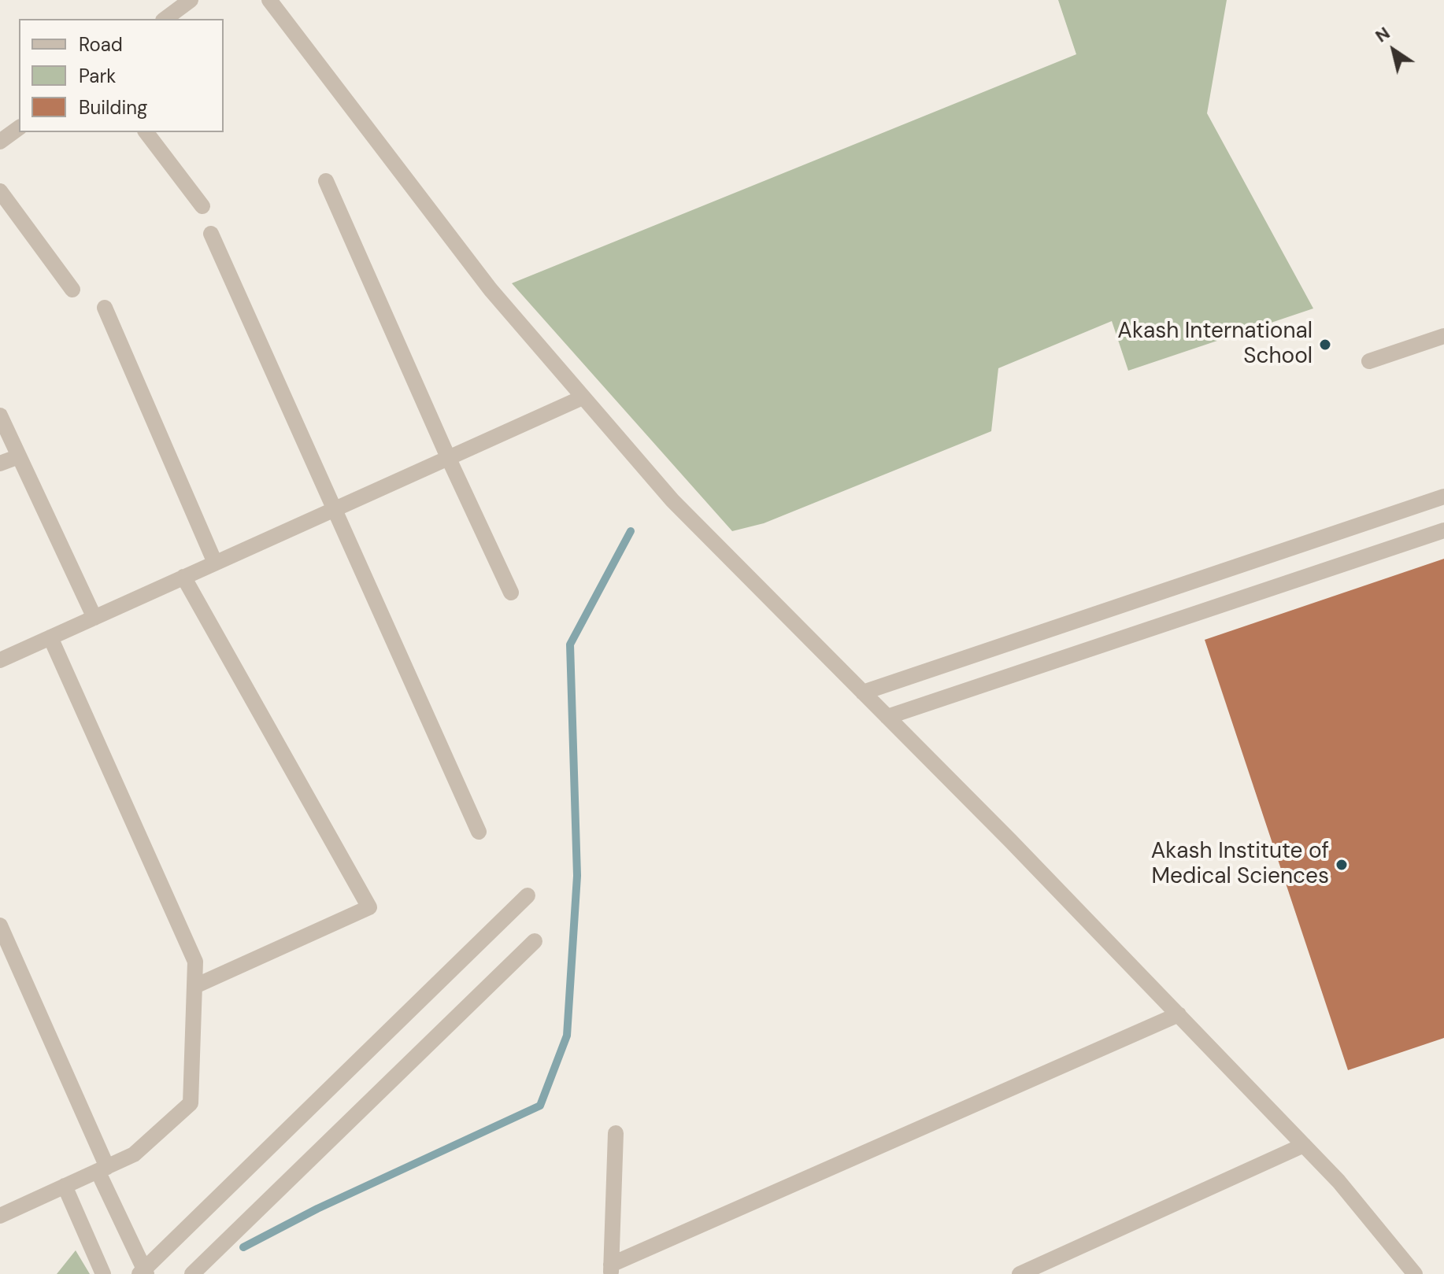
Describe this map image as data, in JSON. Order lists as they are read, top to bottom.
{
  "places": ["Akash International School", "Akash Institute of Medical Sciences"],
  "legend": ["Road", "Park", "Building"],
  "north": "top left"
}
